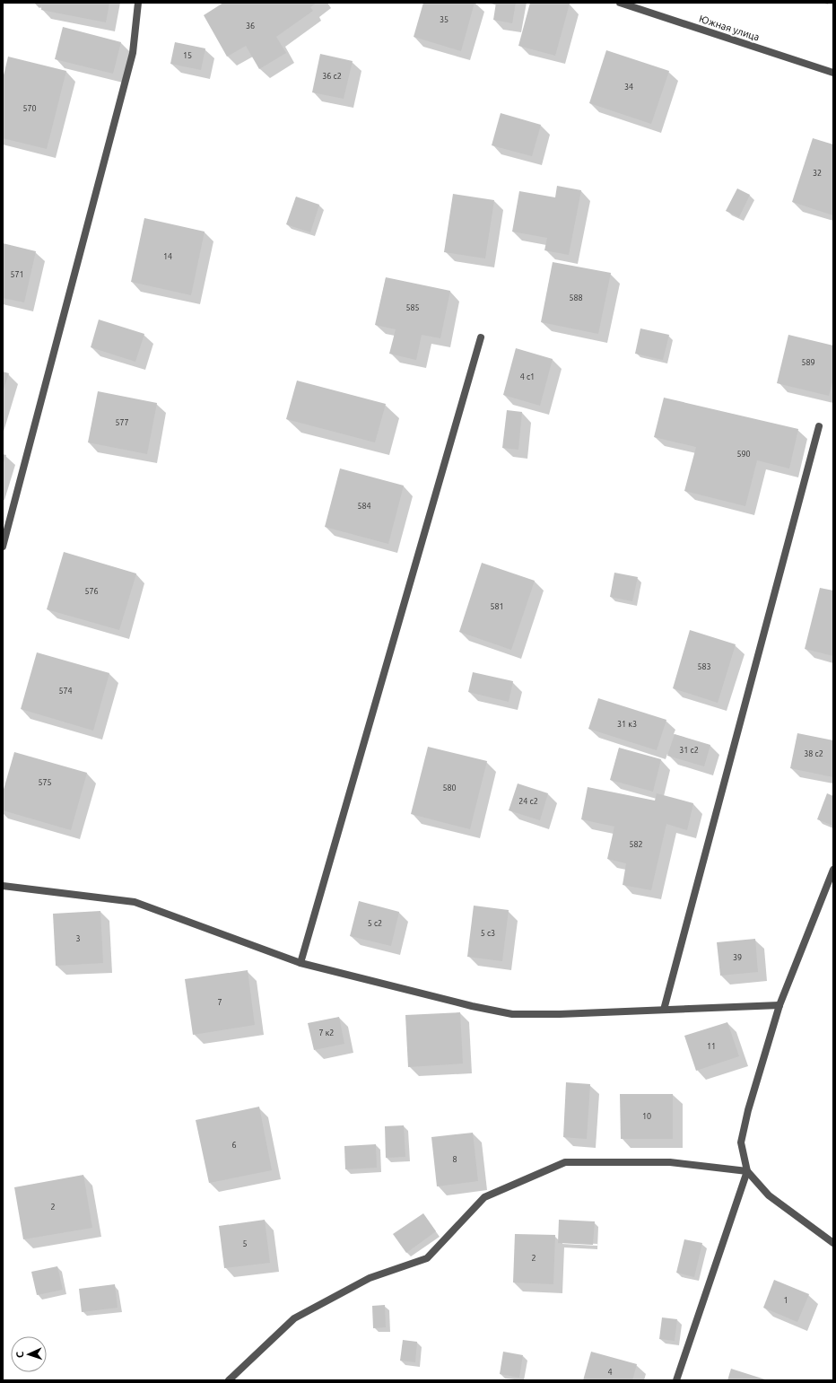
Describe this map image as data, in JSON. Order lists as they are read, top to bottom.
{
  "streets": {
    "street": ["Южная улица"]
  },
  "house_numbers": [
    "35",
    "36",
    "15",
    "36 с2",
    "34",
    "570",
    "32",
    "14",
    "571",
    "588",
    "585",
    "589",
    "4 с1",
    "577",
    "590",
    "584",
    "576",
    "581",
    "583",
    "574",
    "31 к3",
    "31 с2",
    "38 с2",
    "575",
    "580",
    "24 с2",
    "582",
    "5 с2",
    "5 с3",
    "3",
    "39",
    "7",
    "7 к2",
    "11",
    "10",
    "6",
    "8",
    "2",
    "5",
    "2",
    "1",
    "4"
  ],
  "north": "left"
}
